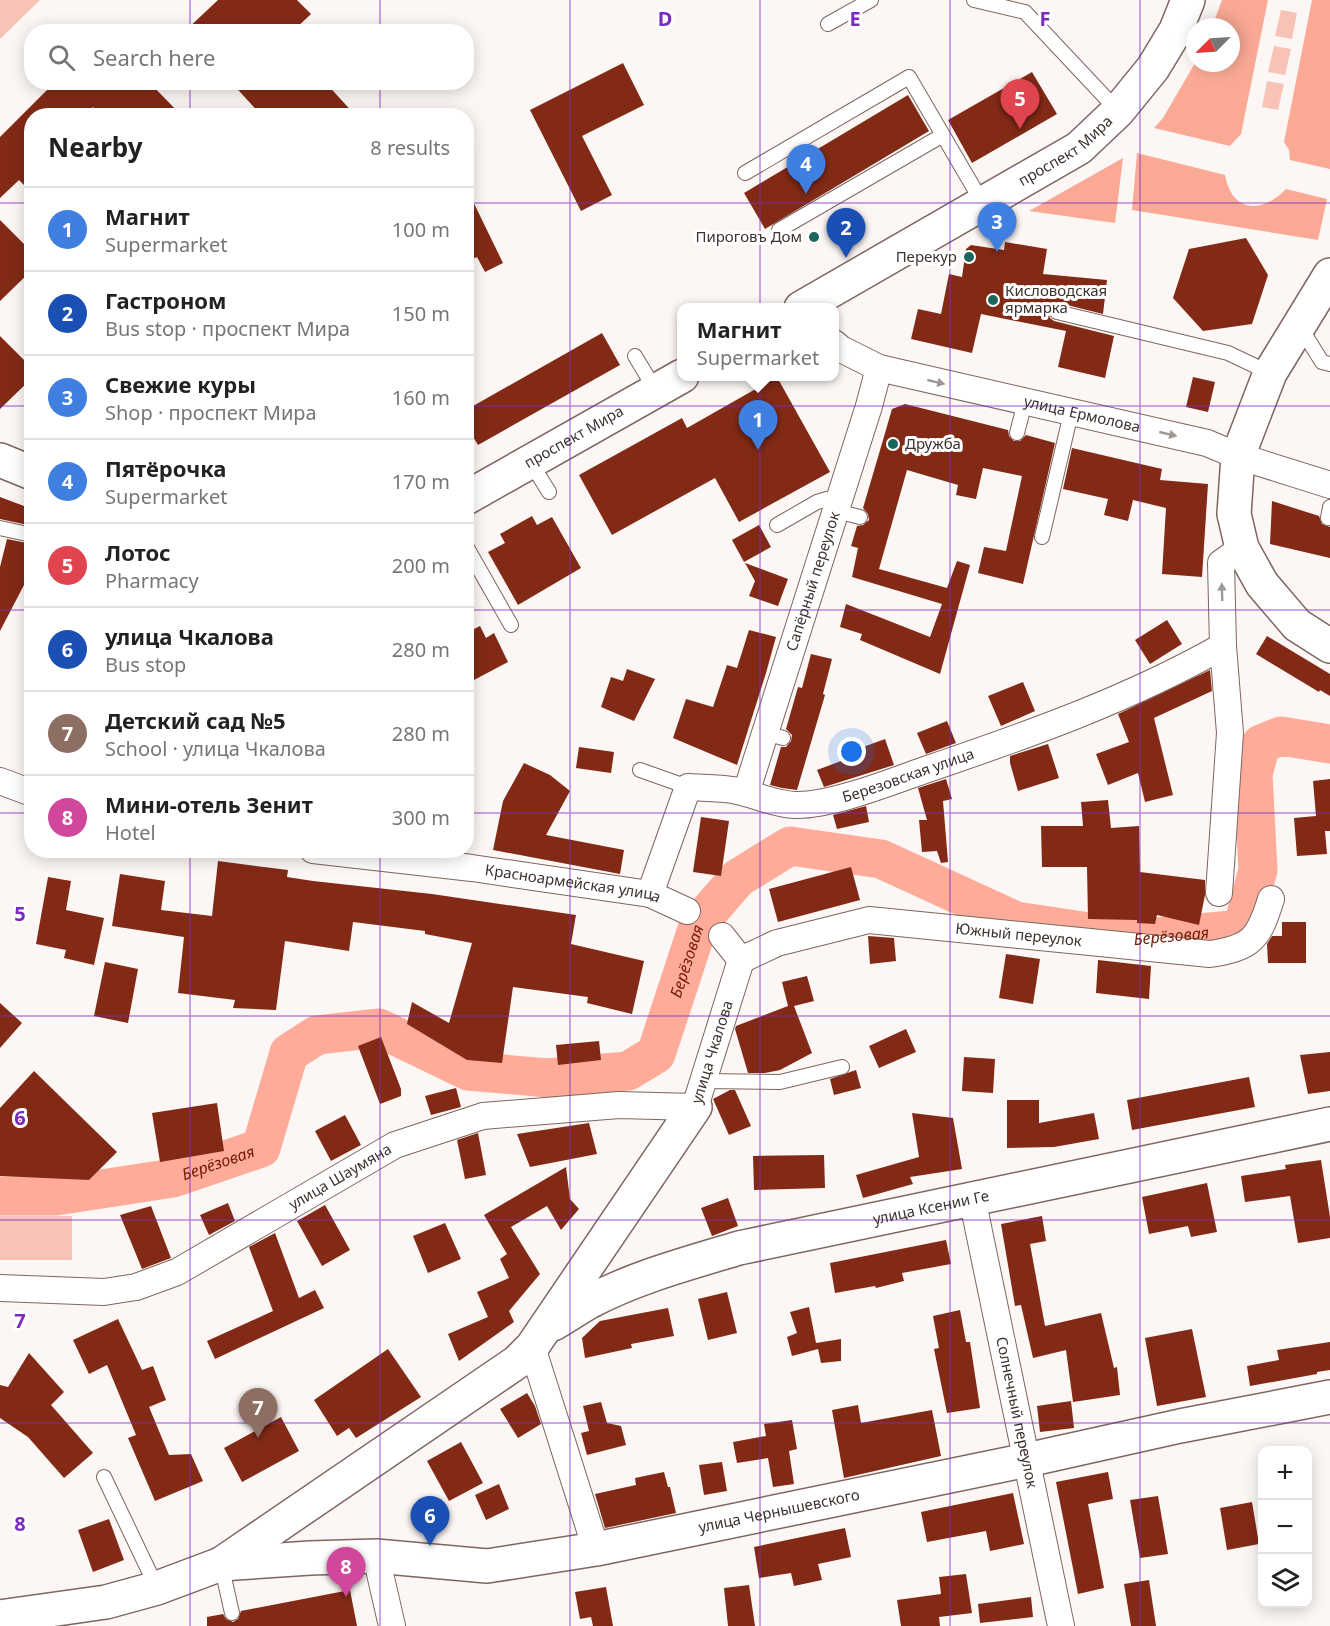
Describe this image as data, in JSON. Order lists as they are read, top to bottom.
{
  "streets": {
    "street": [
      "проспект Мира",
      "улица Ермолова",
      "Сапёрный переулок",
      "Березовская улица",
      "Красноармейская улица",
      "Южный переулок",
      "улица Чкалова",
      "улица Шаумяна",
      "улица Ксении Ге",
      "Солнечный переулок",
      "улица Чернышевского"
    ]
  },
  "crossings": [
    ["улица Ермолова", "Сапёрный переулок"],
    ["Сапёрный переулок", "Березовская улица"],
    ["Южный переулок", "улица Чкалова"],
    ["улица Чкалова", "улица Шаумяна"],
    ["улица Чкалова", "улица Ксении Ге"],
    ["улица Чкалова", "улица Чернышевского"],
    ["улица Ксении Ге", "Солнечный переулок"],
    ["Солнечный переулок", "улица Чернышевского"]
  ],
  "one_way": ["улица Ермолова"],
  "water": ["Берёзовая"],
  "places": [
    "Пироговъ Дом",
    "Перекур",
    "Кисловодская ярмарка",
    "Дружба"
  ],
  "north": "bottom left",
  "page": {
    "search": "Search here",
    "pins": [
      "5",
      "4",
      "3",
      "2",
      "1",
      "7",
      "6",
      "8"
    ],
    "heading": ["Nearby", "8 results"],
    "list": [
      {
        "mark": "1",
        "name": "Магнит",
        "note": "Supermarket",
        "value": "100 m"
      },
      {
        "mark": "2",
        "name": "Гастроном",
        "note": "Bus stop · проспект Мира",
        "value": "150 m"
      },
      {
        "mark": "3",
        "name": "Свежие куры",
        "note": "Shop · проспект Мира",
        "value": "160 m"
      },
      {
        "mark": "4",
        "name": "Пятёрочка",
        "note": "Supermarket",
        "value": "170 m"
      },
      {
        "mark": "5",
        "name": "Лотос",
        "note": "Pharmacy",
        "value": "200 m"
      },
      {
        "mark": "6",
        "name": "улица Чкалова",
        "note": "Bus stop",
        "value": "280 m"
      },
      {
        "mark": "7",
        "name": "Детский сад №5",
        "note": "School · улица Чкалова",
        "value": "280 m"
      },
      {
        "mark": "8",
        "name": "Мини-отель Зенит",
        "note": "Hotel",
        "value": "300 m"
      }
    ],
    "popup": ["Магнит", "Supermarket"],
    "map_buttons": ["+", "−"]
  },
  "grid": {
    "columns": ["D", "E", "F"],
    "rows": [
      "5",
      "6",
      "7",
      "8"
    ]
  }
}
